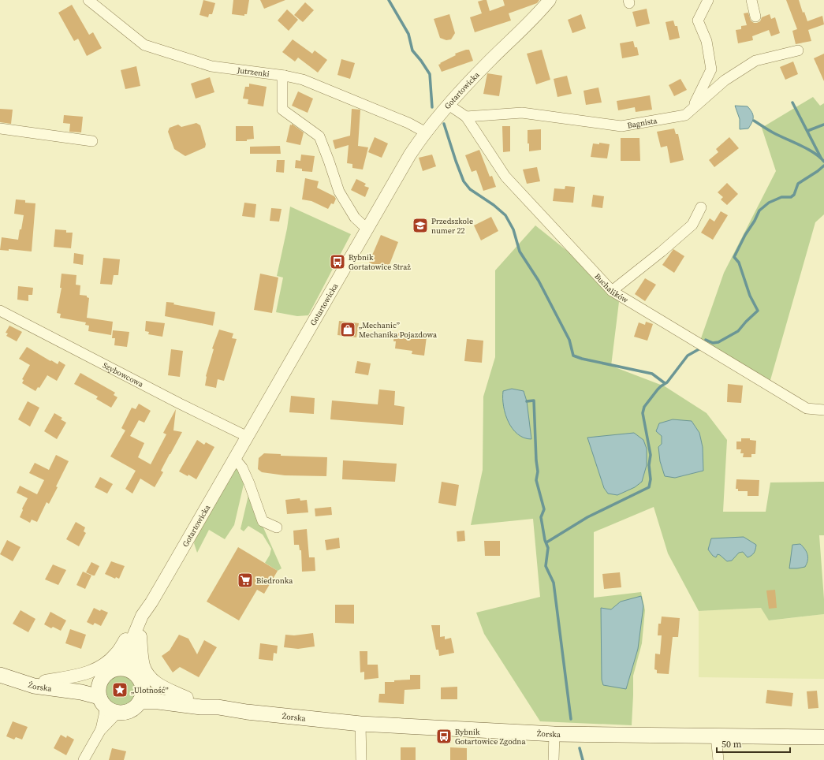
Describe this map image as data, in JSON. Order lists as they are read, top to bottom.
{
  "streets": {
    "main road": ["Żorska"],
    "street": [
      "Jutrzenki",
      "Gotartowicka",
      "Bagnista",
      "Buchalików",
      "Szybowcowa"
    ]
  },
  "crossings": [
    ["Jutrzenki", "Gotartowicka"],
    ["Gotartowicka", "Buchalików"],
    ["Gotartowicka", "Szybowcowa"],
    ["Gotartowicka", "Żorska"],
    ["Bagnista", "Buchalików"]
  ],
  "places": {
    "school or university": ["Przedszkole numer 22"],
    "bus stop": ["Rybnik Gortatowice Straż", "Rybnik Gotartowice Zgodna"],
    "shop": ["„Mechanic” Mechanika Pojazdowa"],
    "supermarket": ["Biedronka"],
    "place": ["„Ulotność”"]
  },
  "scale_bar": "50 m"
}
